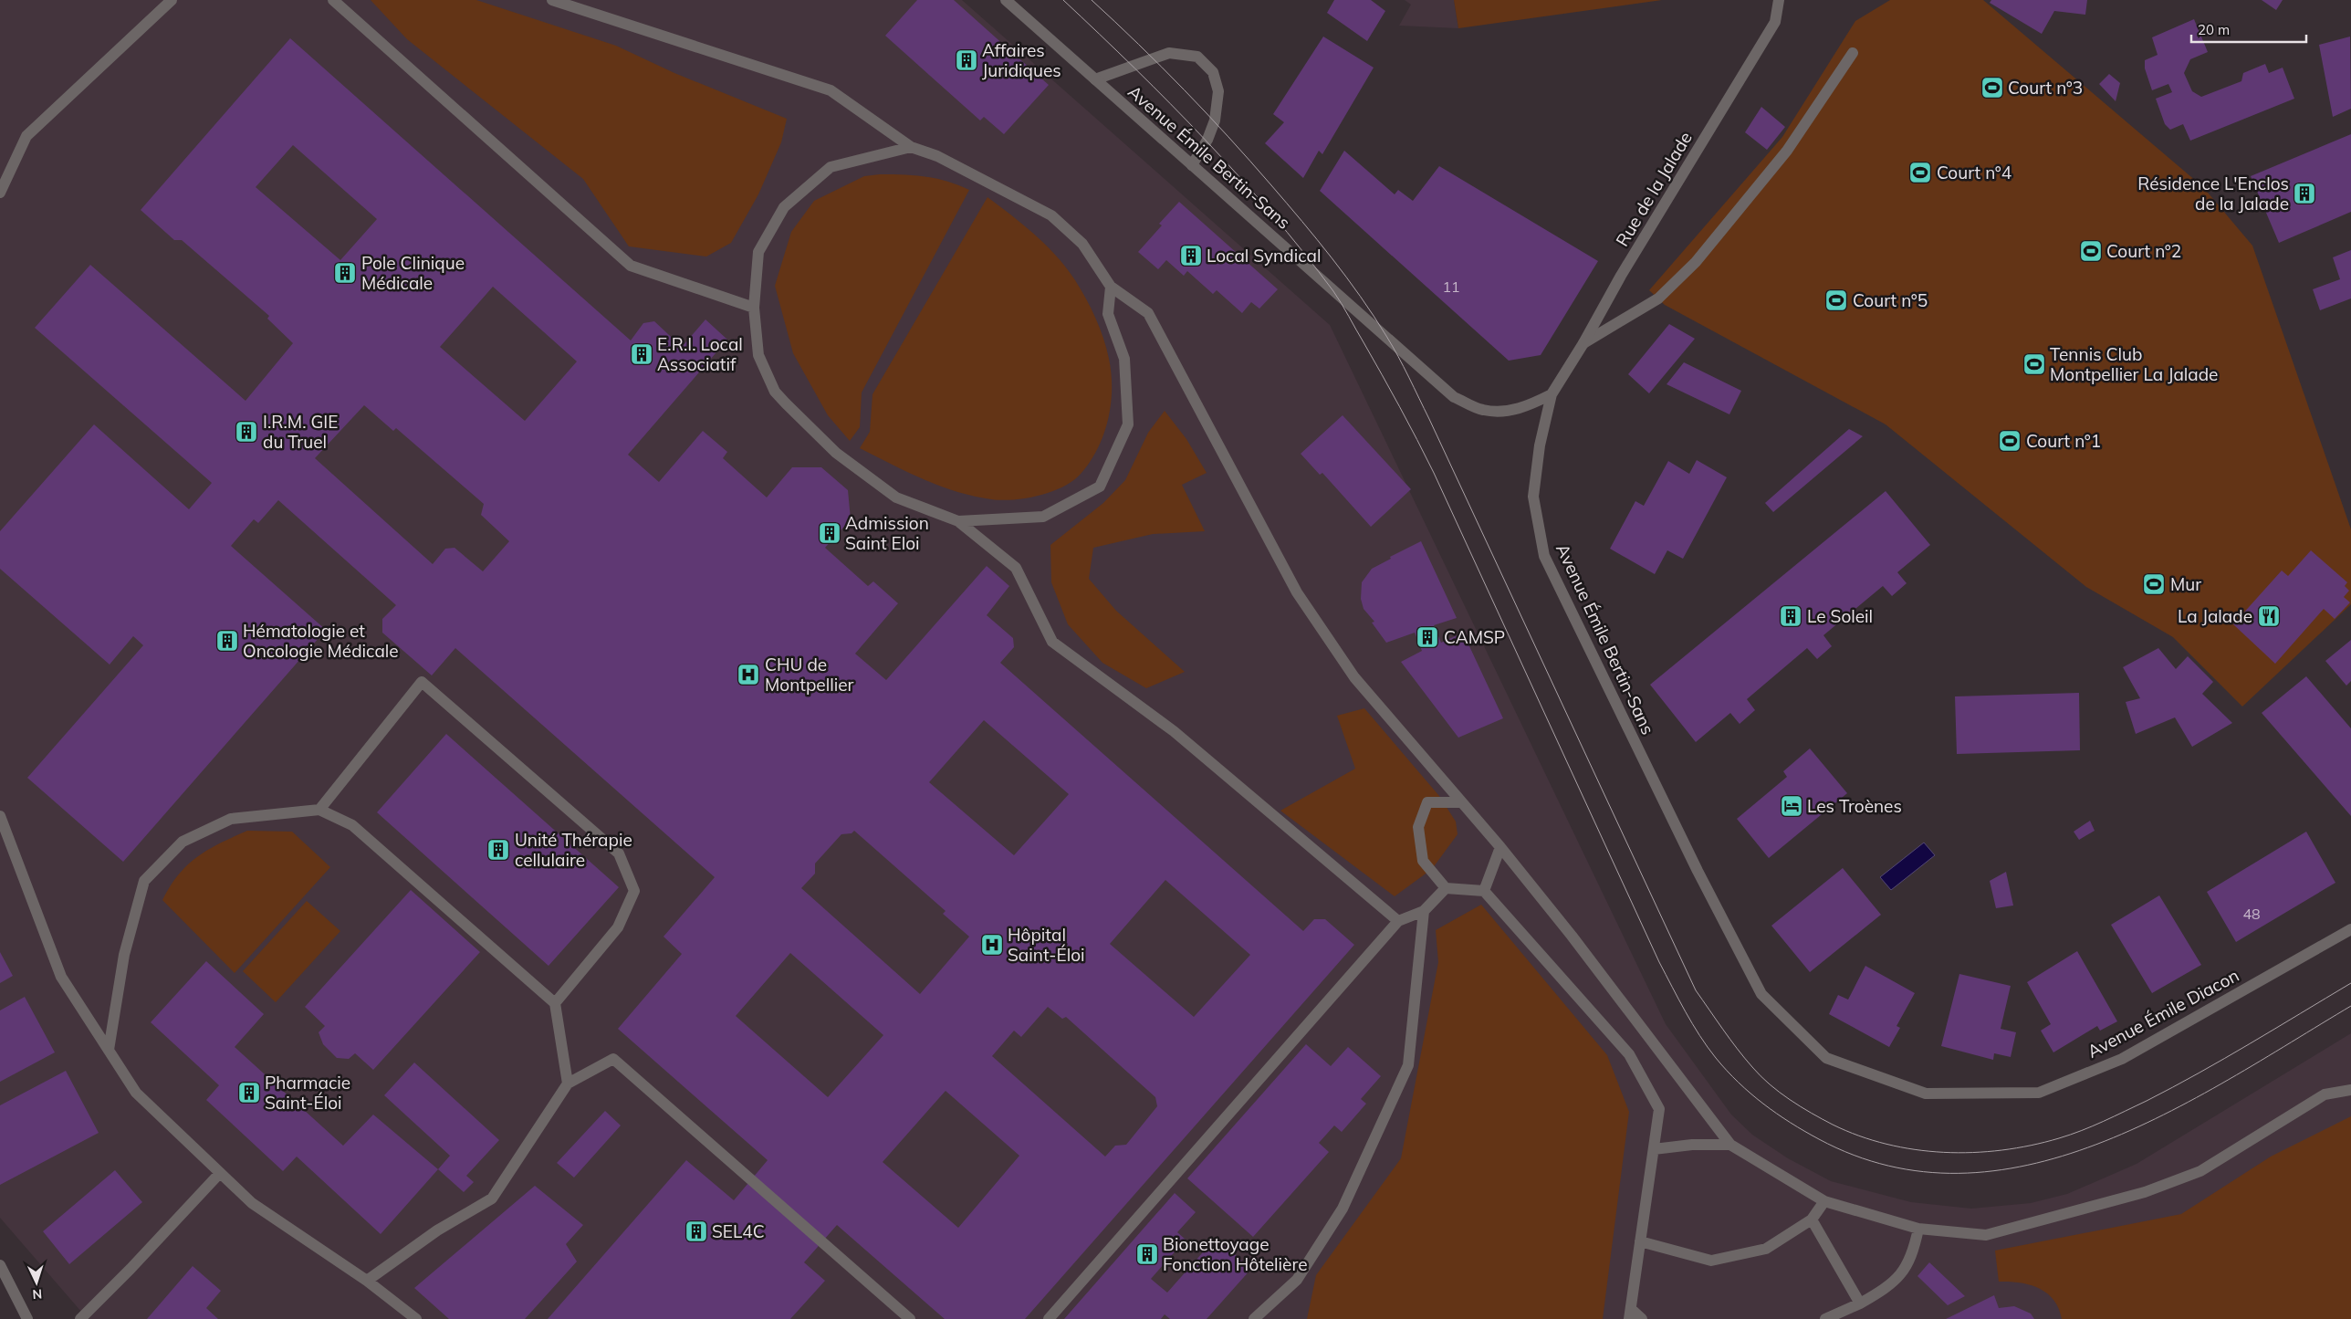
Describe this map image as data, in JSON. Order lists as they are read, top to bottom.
{
  "streets": {
    "street": ["Avenue Émile Bertin-Sans", "Rue de la Jalade", "Avenue Émile Diacon"]
  },
  "crossings": [
    ["Avenue Émile Bertin-Sans", "Rue de la Jalade"],
    ["Avenue Émile Bertin-Sans", "Avenue Émile Diacon"]
  ],
  "places": {
    "building": [
      "Affaires Juridiques",
      "Résidence L'Enclos de la Jalade",
      "Local Syndical",
      "Pole Clinique Médicale",
      "E.R.I. Local Associatif",
      "I.R.M. GIE du Truel",
      "Admission Saint Eloi",
      "Le Soleil",
      "CAMSP",
      "Hématologie et Oncologie Médicale",
      "Unité Thérapie cellulaire",
      "Pharmacie Saint-Éloi",
      "SEL4C",
      "Bionettoyage Fonction Hôtelière"
    ],
    "sports": [
      "Court n°3",
      "Court n°4",
      "Court n°2",
      "Court n°5",
      "Tennis Club Montpellier La Jalade",
      "Court n°1",
      "Mur"
    ],
    "restaurant": ["La Jalade"],
    "hospital": ["CHU de Montpellier", "Hôpital Saint-Éloi"],
    "hotel": ["Les Troènes"]
  },
  "house_numbers": ["11", "48"],
  "scale_bar": "20 m",
  "north": "bottom"
}
